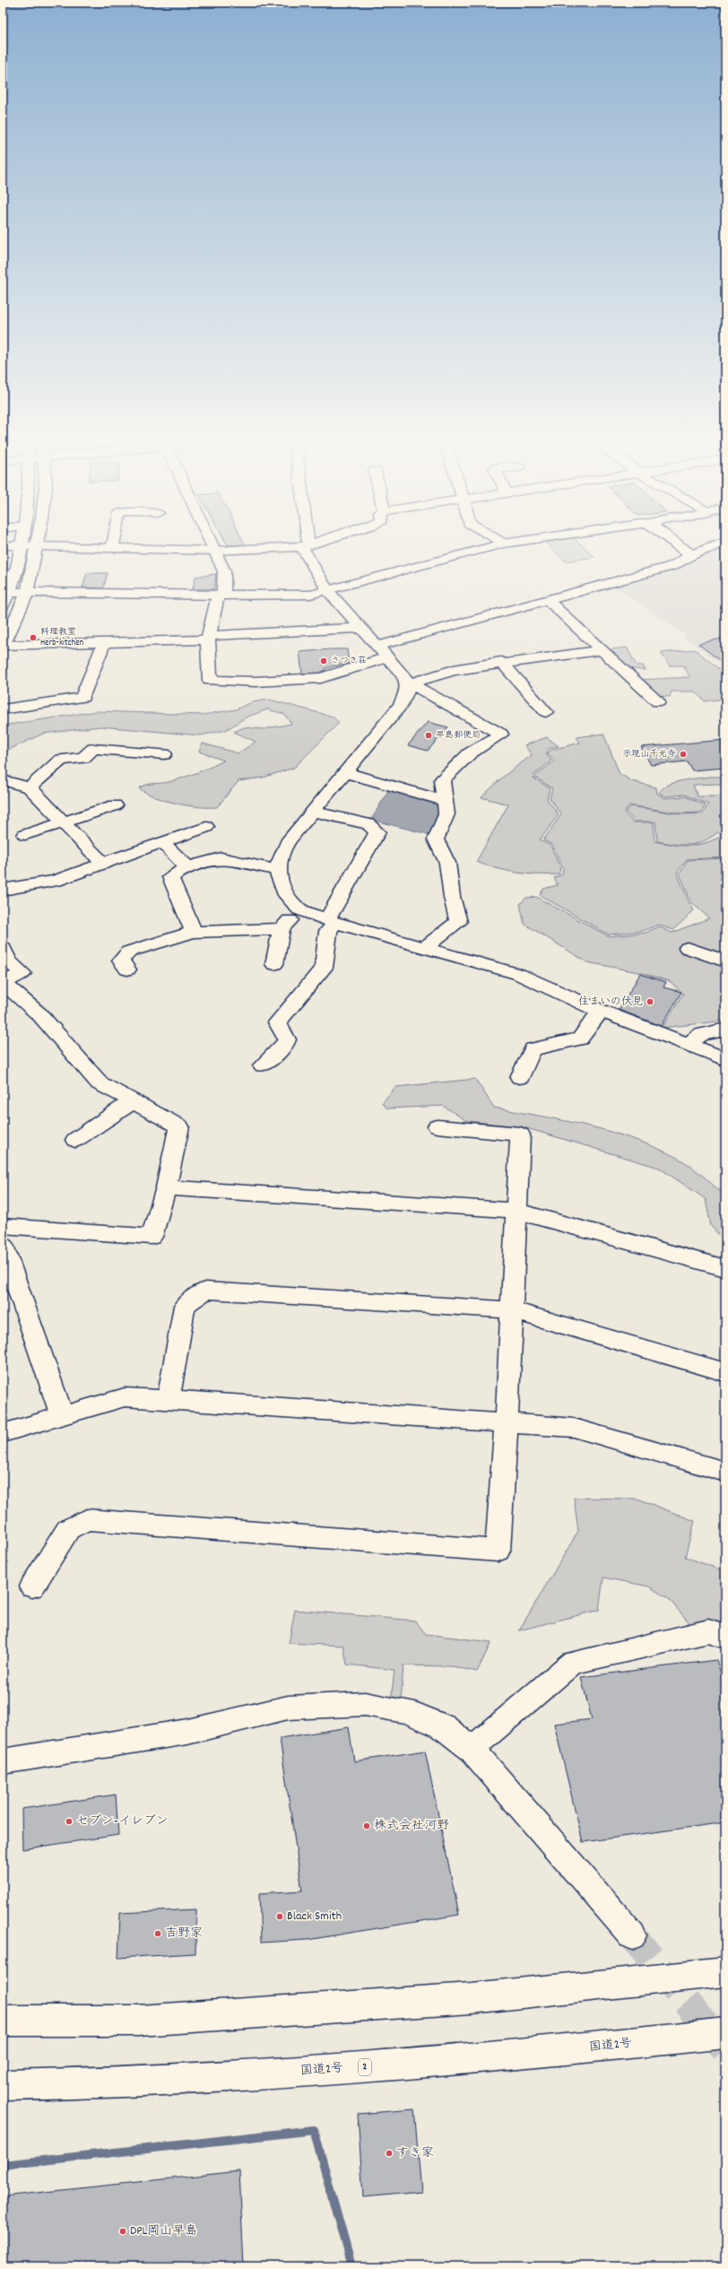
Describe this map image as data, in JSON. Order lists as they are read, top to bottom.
{
  "streets": {
    "main road": ["国道2号", "2"]
  },
  "places": [
    "料理教室 Herb-kitchen",
    "さつき荘",
    "早島郵便局",
    "示現山千光寺",
    "住まいの伏見",
    "セブン-イレブン",
    "株式会社河野",
    "Black Smith",
    "吉野家",
    "すき家",
    "DPL岡山早島"
  ]
}
